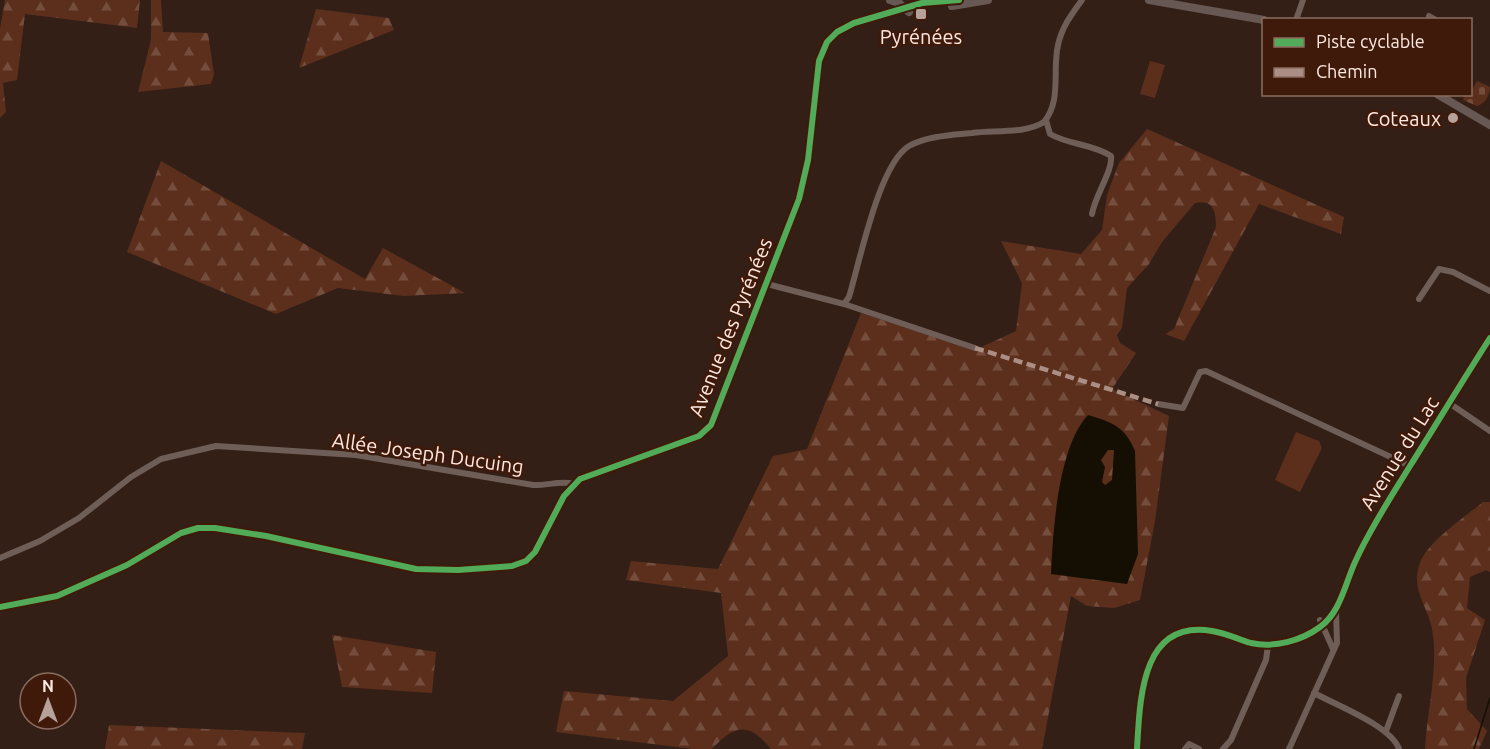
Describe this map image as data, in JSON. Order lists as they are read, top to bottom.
{
  "streets": {
    "street": ["Avenue des Pyrénées", "Allée Joseph Ducuing", "Avenue du Lac"]
  },
  "crossings": [
    ["Avenue des Pyrénées", "Allée Joseph Ducuing"]
  ],
  "places": {
    "transit": ["Pyrénées"],
    "other": ["Coteaux"]
  },
  "legend": ["Piste cyclable", "Chemin"],
  "north": "top"
}
